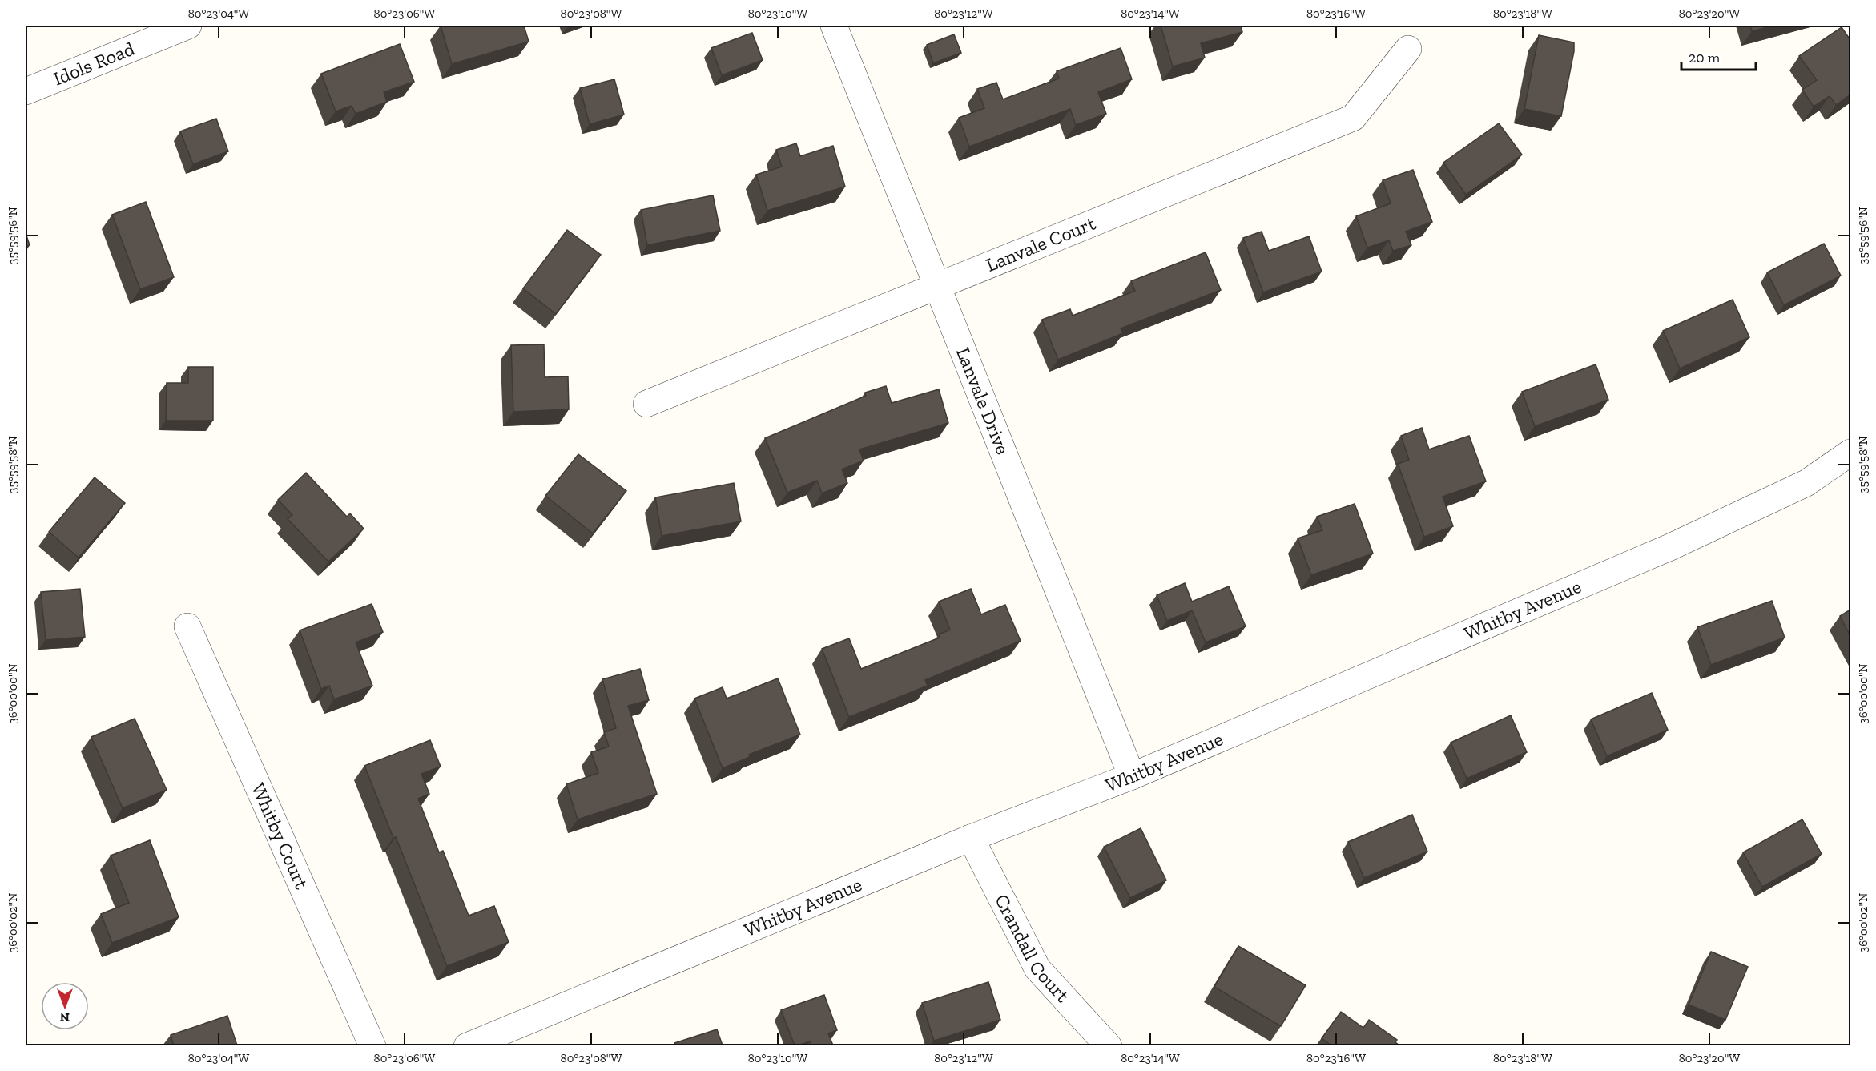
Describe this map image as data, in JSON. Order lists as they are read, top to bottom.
{
  "streets": {
    "street": [
      "Idols Road",
      "Lanvale Court",
      "Lanvale Drive",
      "Whitby Avenue",
      "Whitby Court",
      "Crandall Court"
    ]
  },
  "crossings": [
    ["Lanvale Court", "Lanvale Drive"],
    ["Lanvale Drive", "Whitby Avenue"],
    ["Whitby Avenue", "Crandall Court"]
  ],
  "scale_bar": "20 m",
  "north": "bottom",
  "coordinates": [
    "80°23'04\"W",
    "80°23'06\"W",
    "80°23'08\"W",
    "80°23'10\"W",
    "80°23'12\"W",
    "80°23'14\"W",
    "80°23'16\"W",
    "80°23'18\"W",
    "80°23'20\"W",
    "35°59'56\"N",
    "35°59'58\"N",
    "36°00'00\"N",
    "36°00'02\"N"
  ]
}
